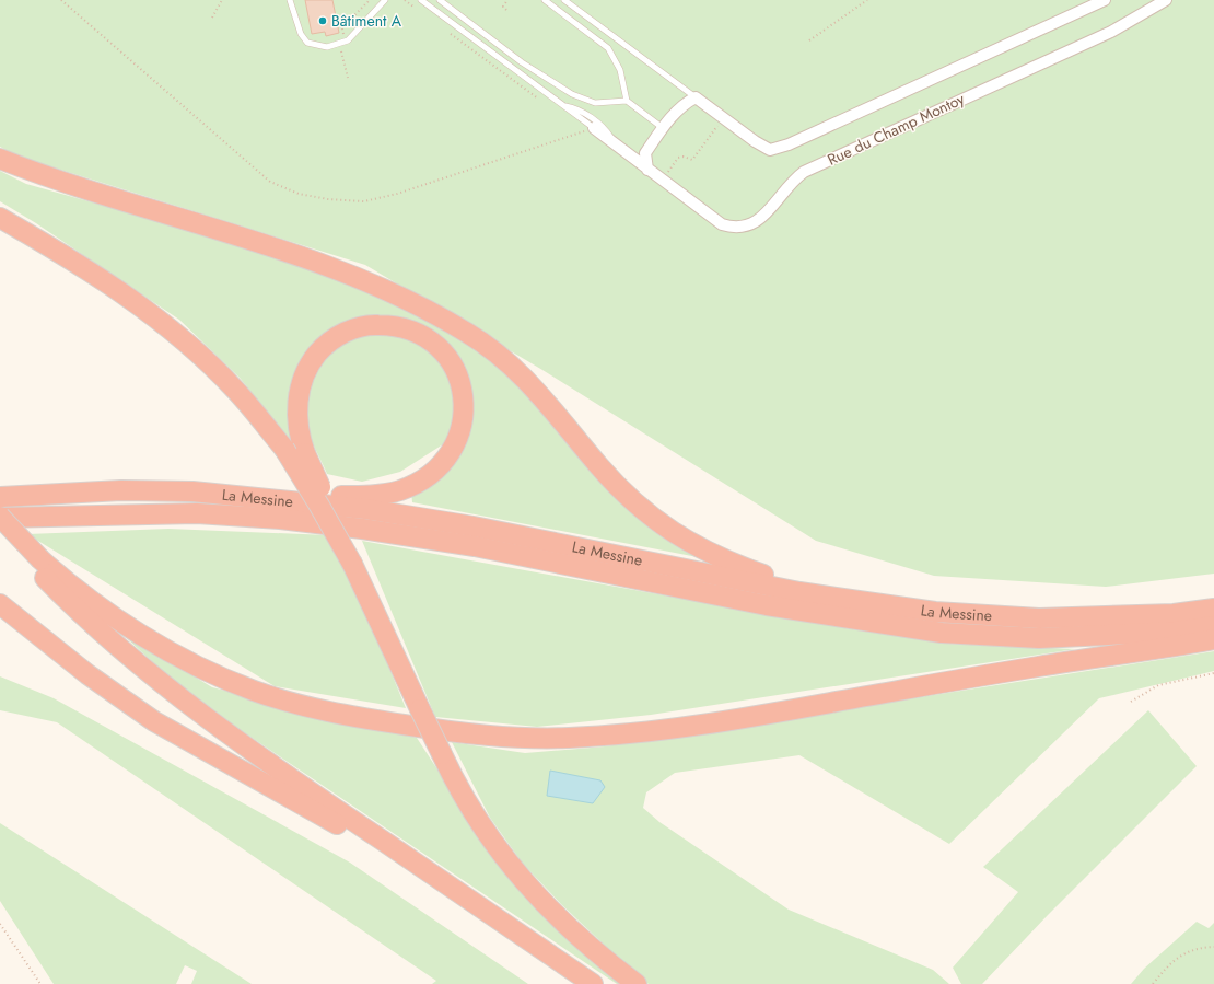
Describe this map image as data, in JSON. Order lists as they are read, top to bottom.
{
  "streets": {
    "highway": ["La Messine"],
    "street": ["Rue du Champ Montoy"]
  },
  "places": ["Bâtiment A"]
}
